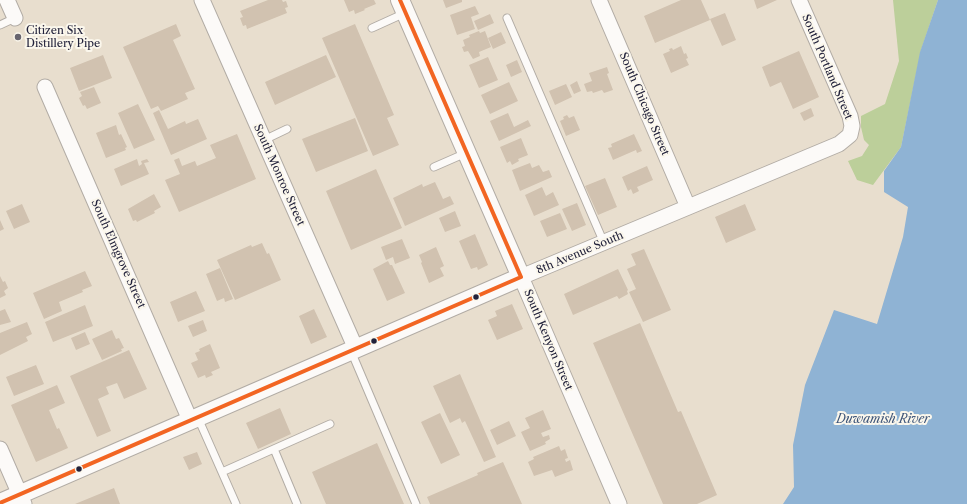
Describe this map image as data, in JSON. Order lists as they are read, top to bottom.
{
  "streets": {
    "street": [
      "South Portland Street",
      "South Chicago Street",
      "South Monroe Street",
      "8th Avenue South",
      "South Elmgrove Street",
      "South Kenyon Street"
    ]
  },
  "crossings": [
    ["South Portland Street", "8th Avenue South"],
    ["South Chicago Street", "8th Avenue South"],
    ["South Monroe Street", "8th Avenue South"],
    ["8th Avenue South", "South Elmgrove Street"],
    ["8th Avenue South", "South Kenyon Street"]
  ],
  "water": ["Duwamish River"],
  "places": ["Citizen Six Distillery Pipe"]
}
